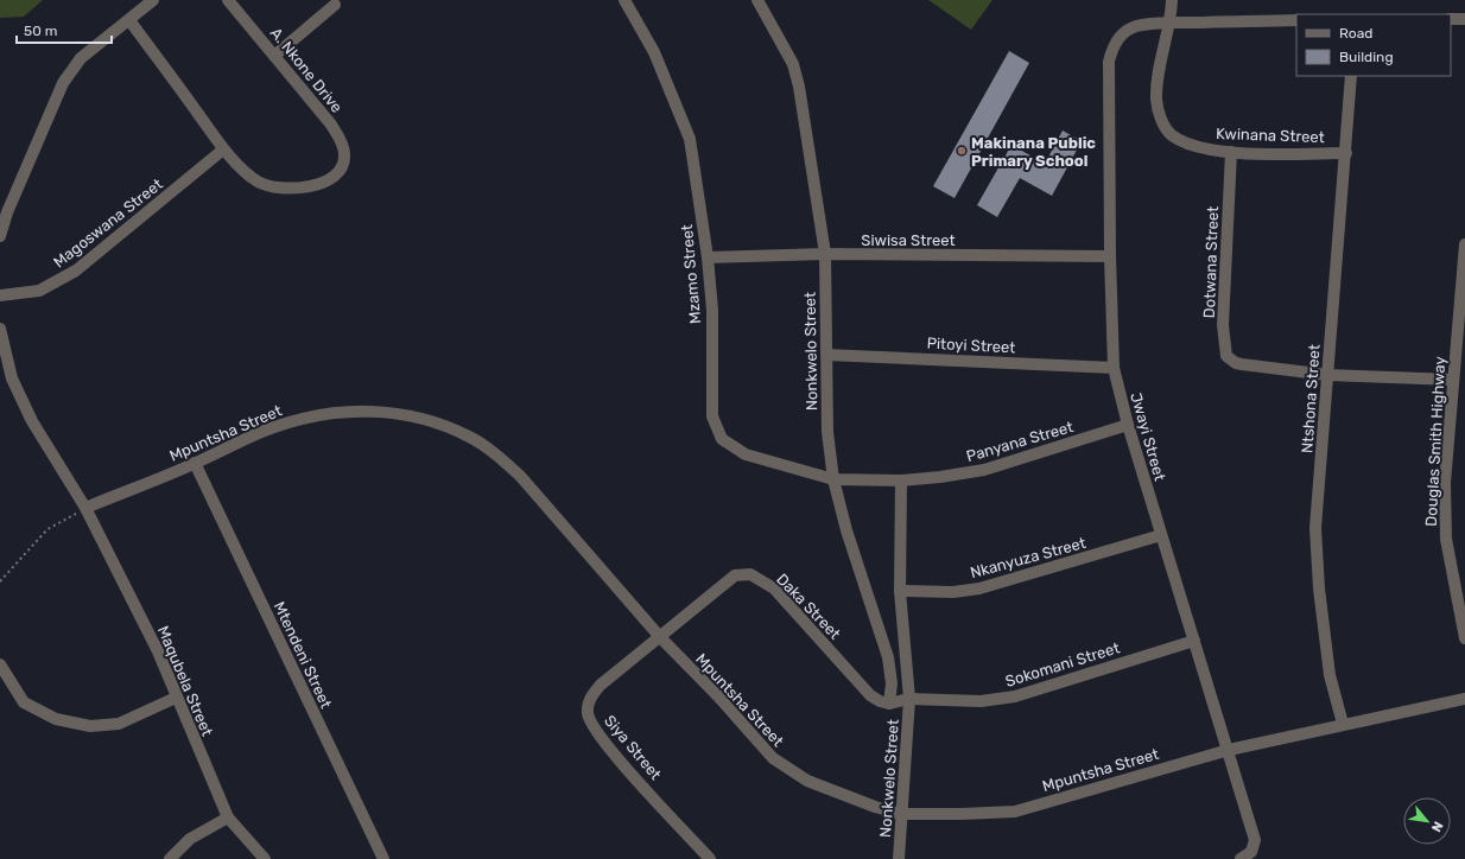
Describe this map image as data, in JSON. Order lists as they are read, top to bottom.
{
  "streets": {
    "street": [
      "A. Nkone Drive",
      "Kwinana Street",
      "Magoswana Street",
      "Siwisa Street",
      "Dotwana Street",
      "Mzamo Street",
      "Pitoyi Street",
      "Nonkwelo Street",
      "Ntshona Street",
      "Mpuntsha Street",
      "Jwayi Street",
      "Panyana Street",
      "Douglas Smith Highway",
      "Nkanyuza Street",
      "Daka Street",
      "Mtendeni Street",
      "Sokomani Street",
      "Maqubela Street",
      "Siya Street"
    ]
  },
  "crossings": [
    ["A. Nkone Drive", "Magoswana Street"],
    ["Kwinana Street", "Dotwana Street"],
    ["Kwinana Street", "Ntshona Street"],
    ["Kwinana Street", "Jwayi Street"],
    ["Siwisa Street", "Mzamo Street"],
    ["Siwisa Street", "Nonkwelo Street"],
    ["Siwisa Street", "Jwayi Street"],
    ["Dotwana Street", "Ntshona Street"],
    ["Mzamo Street", "Nonkwelo Street"],
    ["Mzamo Street", "Panyana Street"],
    ["Pitoyi Street", "Nonkwelo Street"],
    ["Pitoyi Street", "Jwayi Street"],
    ["Nonkwelo Street", "Mpuntsha Street"],
    ["Nonkwelo Street", "Panyana Street"],
    ["Nonkwelo Street", "Nkanyuza Street"],
    ["Nonkwelo Street", "Daka Street"],
    ["Nonkwelo Street", "Sokomani Street"],
    ["Ntshona Street", "Mpuntsha Street"],
    ["Mpuntsha Street", "Jwayi Street"],
    ["Mpuntsha Street", "Daka Street"],
    ["Mpuntsha Street", "Mtendeni Street"],
    ["Mpuntsha Street", "Maqubela Street"],
    ["Mpuntsha Street", "Siya Street"],
    ["Jwayi Street", "Panyana Street"],
    ["Jwayi Street", "Nkanyuza Street"],
    ["Jwayi Street", "Sokomani Street"],
    ["Daka Street", "Siya Street"]
  ],
  "places": ["Makinana Public Primary School"],
  "legend": ["Road", "Building"],
  "scale_bar": "50 m",
  "north": "bottom right"
}
